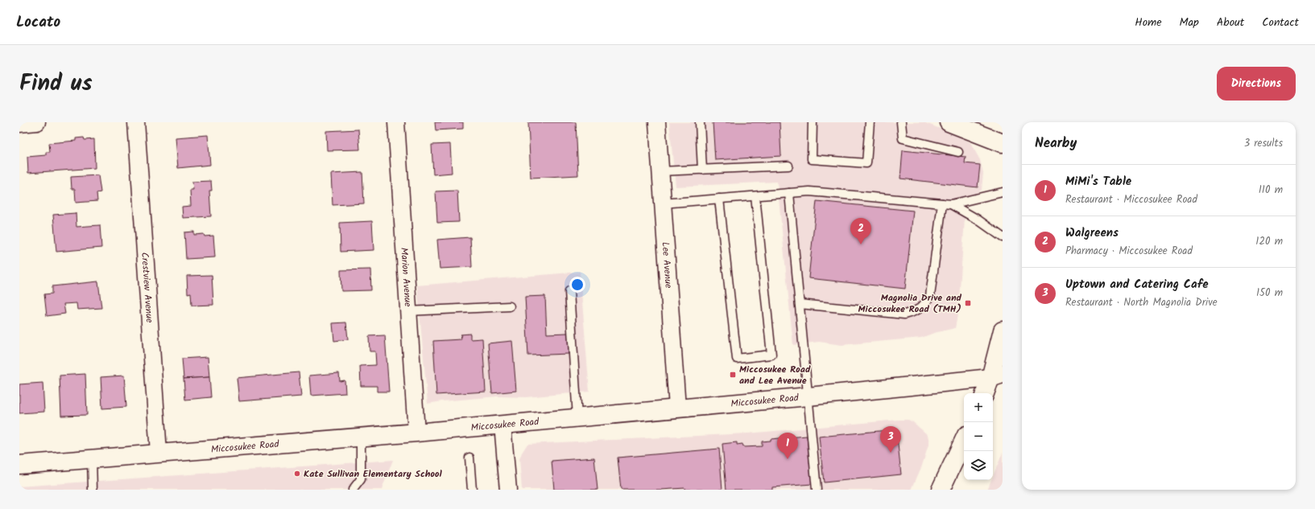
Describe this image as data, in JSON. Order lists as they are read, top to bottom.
{
  "streets": {
    "street": [
      "Lee Avenue",
      "Marion Avenue",
      "Crestview Avenue",
      "Miccosukee Road"
    ]
  },
  "crossings": [
    ["Lee Avenue", "Miccosukee Road"],
    ["Marion Avenue", "Miccosukee Road"],
    ["Crestview Avenue", "Miccosukee Road"]
  ],
  "places": {
    "transit": ["Magnolia Drive and Miccosukee Road (TMH)", "Miccosukee Road and Lee Avenue"],
    "other": ["Kate Sullivan Elementary School"]
  },
  "page": {
    "header": "Locato",
    "nav": [
      "Home",
      "Map",
      "About",
      "Contact"
    ],
    "title": "Find us",
    "buttons": "Directions",
    "heading": ["Nearby", "3 results"],
    "list": [
      {
        "mark": "1",
        "name": "MiMi's Table",
        "note": "Restaurant · Miccosukee Road",
        "value": "110 m"
      },
      {
        "mark": "2",
        "name": "Walgreens",
        "note": "Pharmacy · Miccosukee Road",
        "value": "120 m"
      },
      {
        "mark": "3",
        "name": "Uptown and Catering Cafe",
        "note": "Restaurant · North Magnolia Drive",
        "value": "150 m"
      }
    ],
    "pins": ["2", "3", "1"],
    "map_buttons": ["+", "−"]
  }
}
